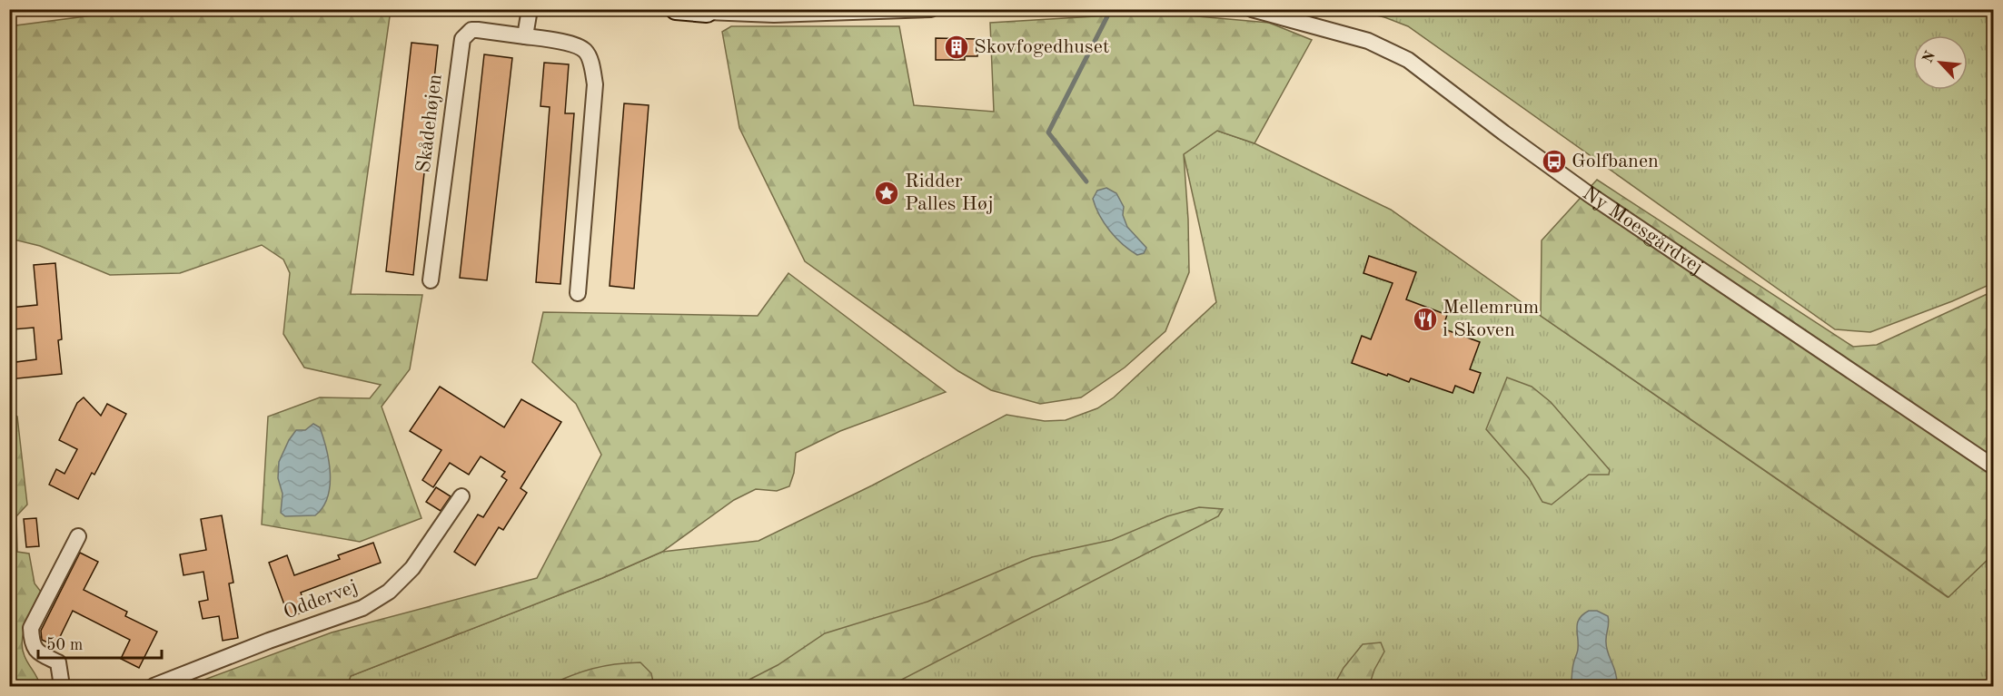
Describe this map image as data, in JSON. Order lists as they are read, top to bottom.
{
  "streets": {
    "street": ["Skådehøjen", "Ny Moesgårdvej", "Oddervej"]
  },
  "places": {
    "building": ["Skovfogedhuset"],
    "bus stop": ["Golfbanen"],
    "place": ["Ridder Palles Høj"],
    "restaurant": ["Mellemrum i Skoven"]
  },
  "scale_bar": "50 m",
  "north": "top left"
}
